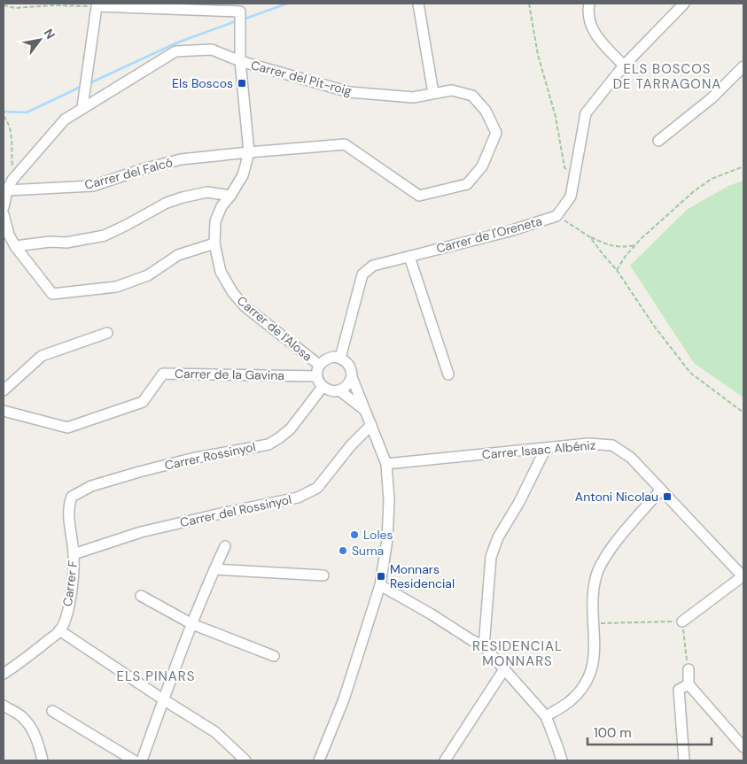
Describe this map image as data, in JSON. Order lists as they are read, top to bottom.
{
  "streets": {
    "street": [
      "Carrer del Pit-roig",
      "Carrer del Falcó",
      "Carrer de l'Oreneta",
      "Carrer de l'Alosa",
      "Carrer de la Gavina",
      "Carrer Isaac Albéniz",
      "Carrer Rossinyol",
      "Carrer del Rossinyol",
      "Carrer F"
    ]
  },
  "crossings": [
    ["Carrer del Pit-roig", "Carrer del Falcó"],
    ["Carrer del Pit-roig", "Carrer de l'Alosa"],
    ["Carrer del Falcó", "Carrer de l'Alosa"],
    ["Carrer de l'Oreneta", "Carrer de l'Alosa"],
    ["Carrer de l'Oreneta", "Carrer de la Gavina"],
    ["Carrer de l'Oreneta", "Carrer Rossinyol"],
    ["Carrer de l'Alosa", "Carrer de la Gavina"],
    ["Carrer de l'Alosa", "Carrer Rossinyol"],
    ["Carrer de la Gavina", "Carrer Rossinyol"],
    ["Carrer Rossinyol", "Carrer F"],
    ["Carrer del Rossinyol", "Carrer F"]
  ],
  "districts": ["ELS BOSCOS DE TARRAGONA", "RESIDENCIAL MONNARS", "ELS PINARS"],
  "places": {
    "transit": ["Els Boscos", "Antoni Nicolau", "Monnars Residencial"],
    "other": ["Loles", "Suma"]
  },
  "scale_bar": "100 m",
  "north": "top right"
}
